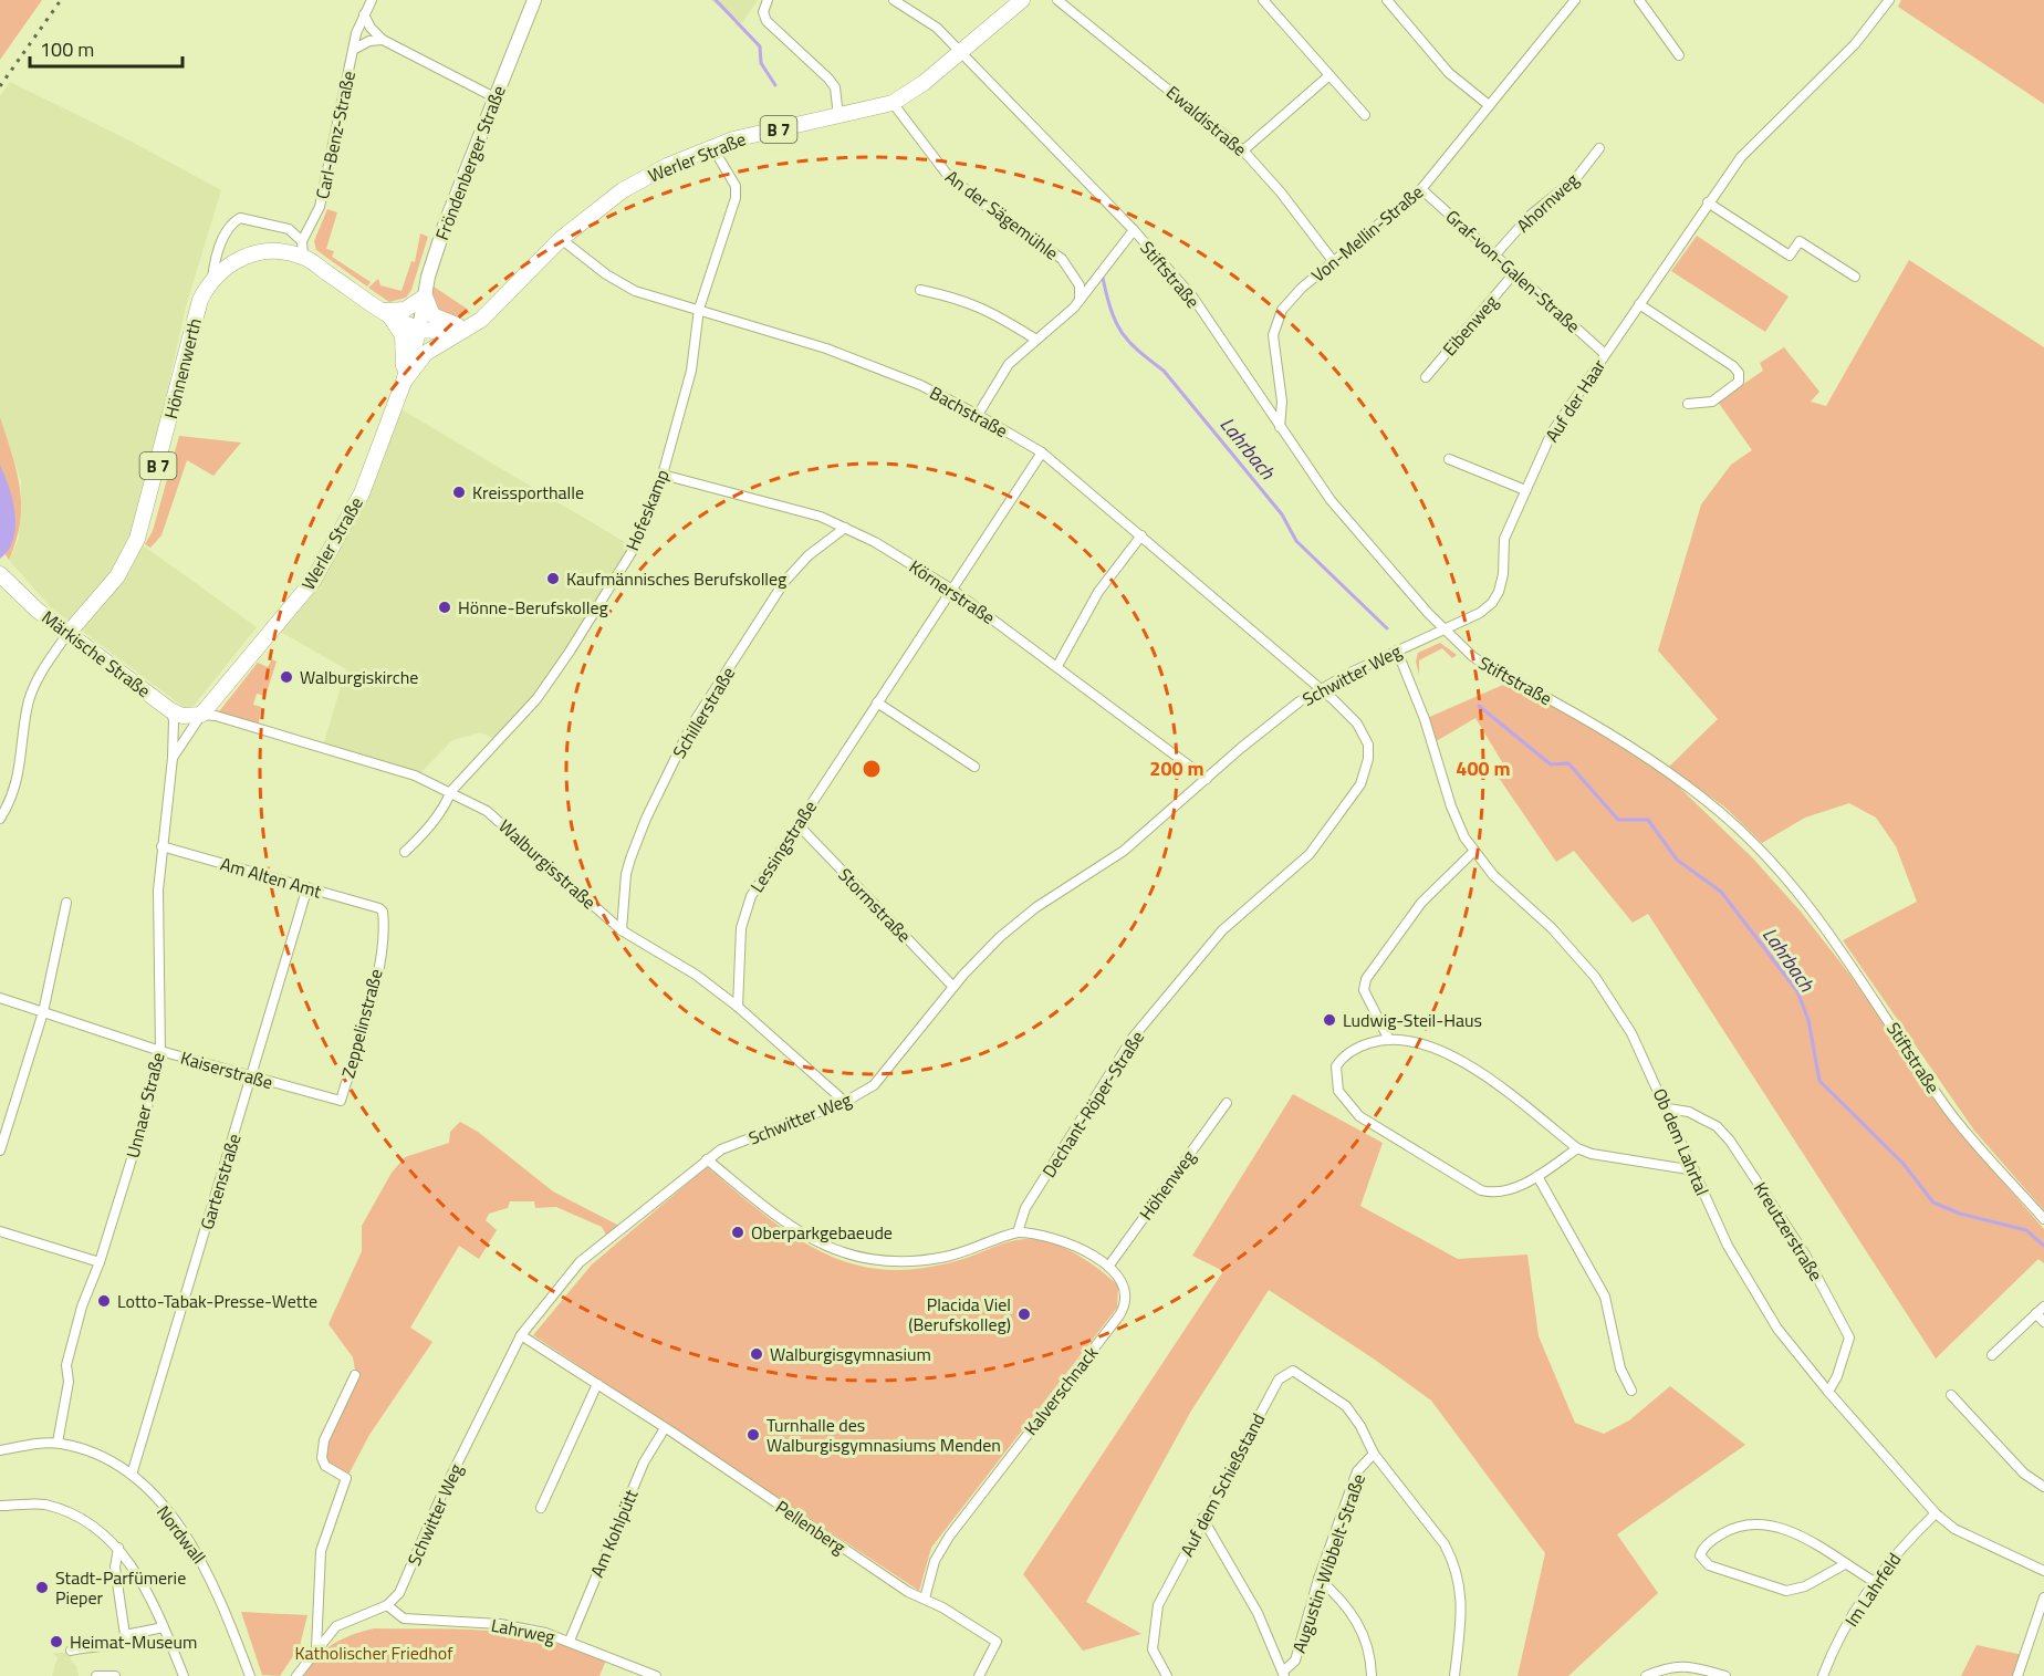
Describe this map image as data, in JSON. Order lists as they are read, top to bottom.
{
  "streets": {
    "main road": [
      "B 7",
      "Werler Straße",
      "Fröndenberger Straße",
      "Hönnenwerth",
      "Märkische Straße"
    ],
    "street": [
      "Ewaldistraße",
      "Carl-Benz-Straße",
      "Ahornweg",
      "An der Sägemühle",
      "Von-Mellin-Straße",
      "Graf-von-Galen-Straße",
      "Stiftstraße",
      "Eibenweg",
      "Auf der Haar",
      "Bachstraße",
      "Hofeskamp",
      "Körnerstraße",
      "Schwitter Weg",
      "Schillerstraße",
      "Lessingstraße",
      "Walburgisstraße",
      "Am Alten Amt",
      "Stormstraße",
      "Zeppelinstraße",
      "Kaiserstraße",
      "Dechant-Röper-Straße",
      "Unnaer Straße",
      "Ob dem Lahrtal",
      "Gartenstraße",
      "Höhenweg",
      "Kreutzerstraße",
      "Kalverschnack",
      "Auf dem Schießstand",
      "Pellenberg",
      "Am Kohlpütt",
      "Nordwall",
      "Augustin-Wibbelt-Straße",
      "Im Lahrfeld",
      "Lahrweg"
    ]
  },
  "crossings": [
    ["Ewaldistraße", "Von-Mellin-Straße"],
    ["B 7", "Werler Straße"],
    ["B 7", "Fröndenberger Straße"],
    ["B 7", "Hönnenwerth"],
    ["Carl-Benz-Straße", "Hönnenwerth"],
    ["Werler Straße", "Fröndenberger Straße"],
    ["Werler Straße", "An der Sägemühle"],
    ["Werler Straße", "Stiftstraße"],
    ["Werler Straße", "Hönnenwerth"],
    ["Werler Straße", "Bachstraße"],
    ["Werler Straße", "Hofeskamp"],
    ["Werler Straße", "Märkische Straße"],
    ["Werler Straße", "Walburgisstraße"],
    ["Werler Straße", "Unnaer Straße"],
    ["Fröndenberger Straße", "Hönnenwerth"],
    ["Ahornweg", "Graf-von-Galen-Straße"],
    ["Von-Mellin-Straße", "Graf-von-Galen-Straße"],
    ["Von-Mellin-Straße", "Stiftstraße"],
    ["Graf-von-Galen-Straße", "Eibenweg"],
    ["Graf-von-Galen-Straße", "Auf der Haar"],
    ["Stiftstraße", "Auf der Haar"],
    ["Stiftstraße", "Schwitter Weg"],
    ["Hönnenwerth", "Märkische Straße"],
    ["Auf der Haar", "Schwitter Weg"],
    ["Bachstraße", "Hofeskamp"],
    ["Bachstraße", "Schwitter Weg"],
    ["Bachstraße", "Lessingstraße"],
    ["Bachstraße", "Dechant-Röper-Straße"],
    ["Hofeskamp", "Körnerstraße"],
    ["Hofeskamp", "Walburgisstraße"],
    ["Körnerstraße", "Schwitter Weg"],
    ["Körnerstraße", "Schillerstraße"],
    ["Körnerstraße", "Lessingstraße"],
    ["Märkische Straße", "Walburgisstraße"],
    ["Märkische Straße", "Unnaer Straße"],
    ["Schwitter Weg", "Walburgisstraße"],
    ["Schwitter Weg", "Stormstraße"],
    ["Schwitter Weg", "Dechant-Röper-Straße"],
    ["Schwitter Weg", "Ob dem Lahrtal"],
    ["Schwitter Weg", "Pellenberg"],
    ["Schwitter Weg", "Lahrweg"],
    ["Schillerstraße", "Walburgisstraße"],
    ["Lessingstraße", "Walburgisstraße"],
    ["Lessingstraße", "Stormstraße"],
    ["Walburgisstraße", "Unnaer Straße"],
    ["Am Alten Amt", "Zeppelinstraße"],
    ["Am Alten Amt", "Unnaer Straße"],
    ["Am Alten Amt", "Gartenstraße"],
    ["Zeppelinstraße", "Kaiserstraße"],
    ["Kaiserstraße", "Unnaer Straße"],
    ["Kaiserstraße", "Gartenstraße"],
    ["Dechant-Röper-Straße", "Kalverschnack"],
    ["Unnaer Straße", "Nordwall"],
    ["Ob dem Lahrtal", "Kreutzerstraße"],
    ["Ob dem Lahrtal", "Im Lahrfeld"],
    ["Gartenstraße", "Nordwall"],
    ["Höhenweg", "Kalverschnack"],
    ["Kalverschnack", "Pellenberg"],
    ["Auf dem Schießstand", "Augustin-Wibbelt-Straße"],
    ["Pellenberg", "Am Kohlpütt"],
    ["Am Kohlpütt", "Lahrweg"]
  ],
  "water": ["Lahrbach"],
  "parks": ["Katholischer Friedhof"],
  "places": [
    "Kreissporthalle",
    "Kaufmännisches Berufskolleg",
    "Hönne-Berufskolleg",
    "Walburgiskirche",
    "Ludwig-Steil-Haus",
    "Oberparkgebaeude",
    "Lotto-Tabak-Presse-Wette",
    "Placida Viel (Berufskolleg)",
    "Walburgisgymnasium",
    "Turnhalle des Walburgisgymnasiums Menden",
    "Stadt-Parfümerie Pieper",
    "Heimat-Museum"
  ],
  "scale_bar": "100 m",
  "rings": ["200 m", "400 m"]
}
